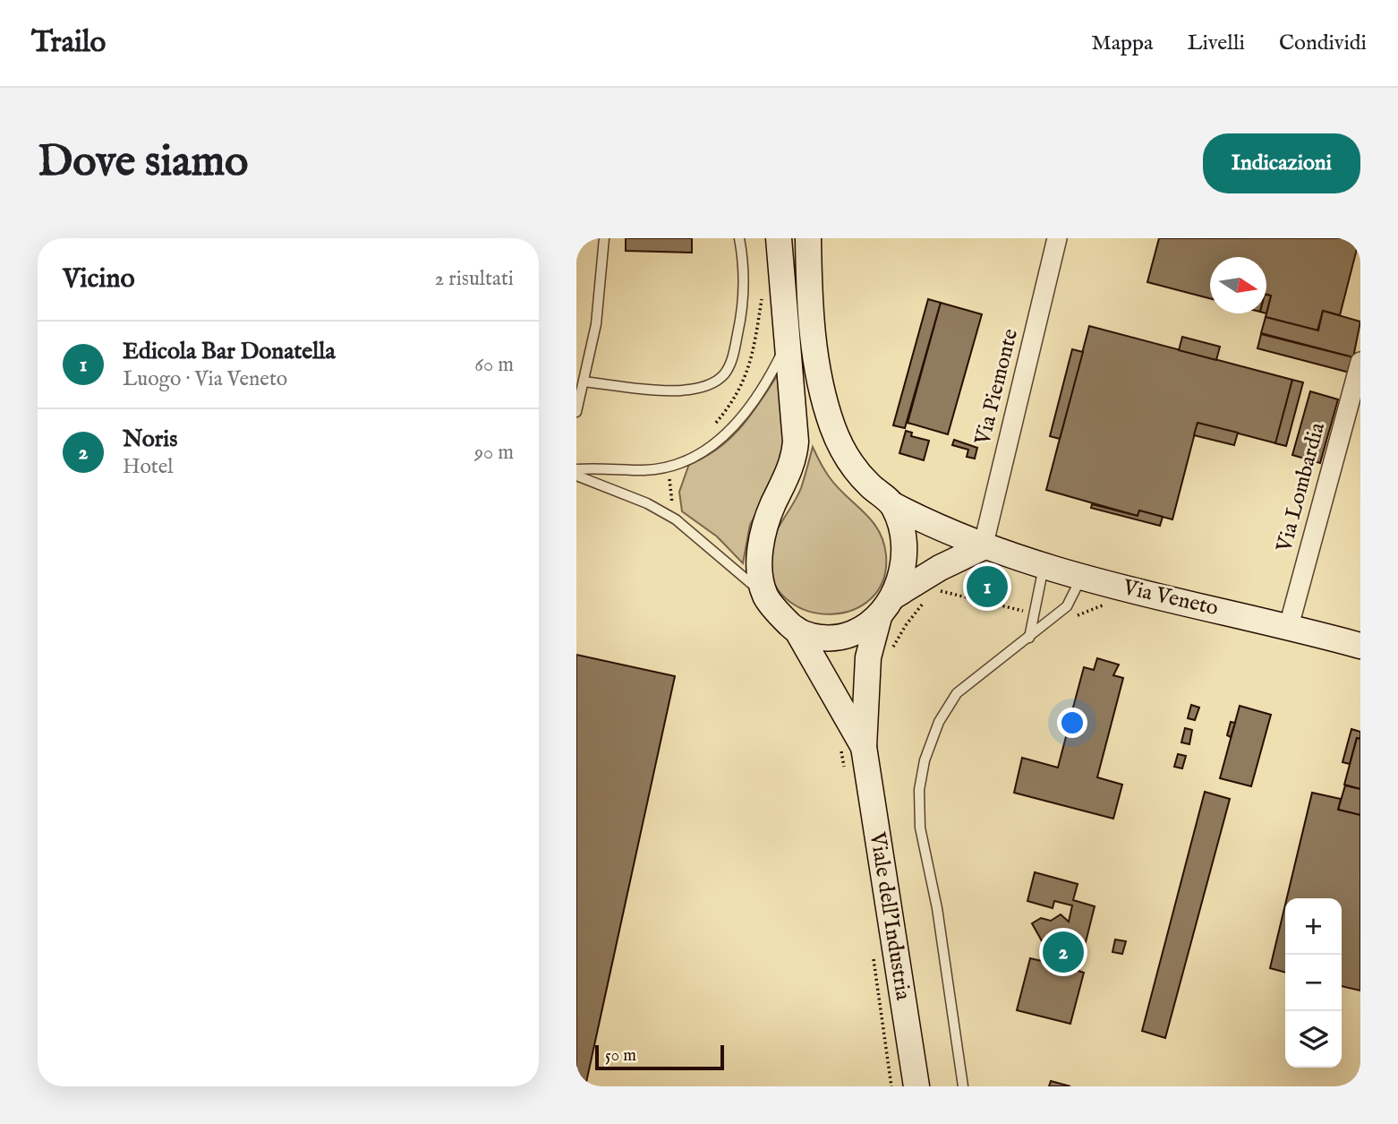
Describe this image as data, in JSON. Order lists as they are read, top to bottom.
{
  "streets": {
    "main road": ["Via Veneto", "Viale dell'Industria"],
    "street": ["Via Piemonte", "Via Lombardia"]
  },
  "crossings": [
    ["Via Piemonte", "Via Veneto"],
    ["Via Lombardia", "Via Veneto"],
    ["Via Veneto", "Viale dell'Industria"]
  ],
  "scale_bar": "50 m",
  "north": "right",
  "page": {
    "header": "Trailo",
    "nav": ["Mappa", "Livelli", "Condividi"],
    "buttons": "Indicazioni",
    "title": "Dove siamo",
    "heading": ["Vicino", "2 risultati"],
    "list": [
      {
        "mark": "1",
        "name": "Edicola Bar Donatella",
        "note": "Luogo · Via Veneto",
        "value": "60 m"
      },
      {
        "mark": "2",
        "name": "Noris",
        "note": "Hotel",
        "value": "90 m"
      }
    ],
    "pins": ["1", "2"],
    "map_buttons": ["+", "−"],
    "scale": "50 m"
  }
}
